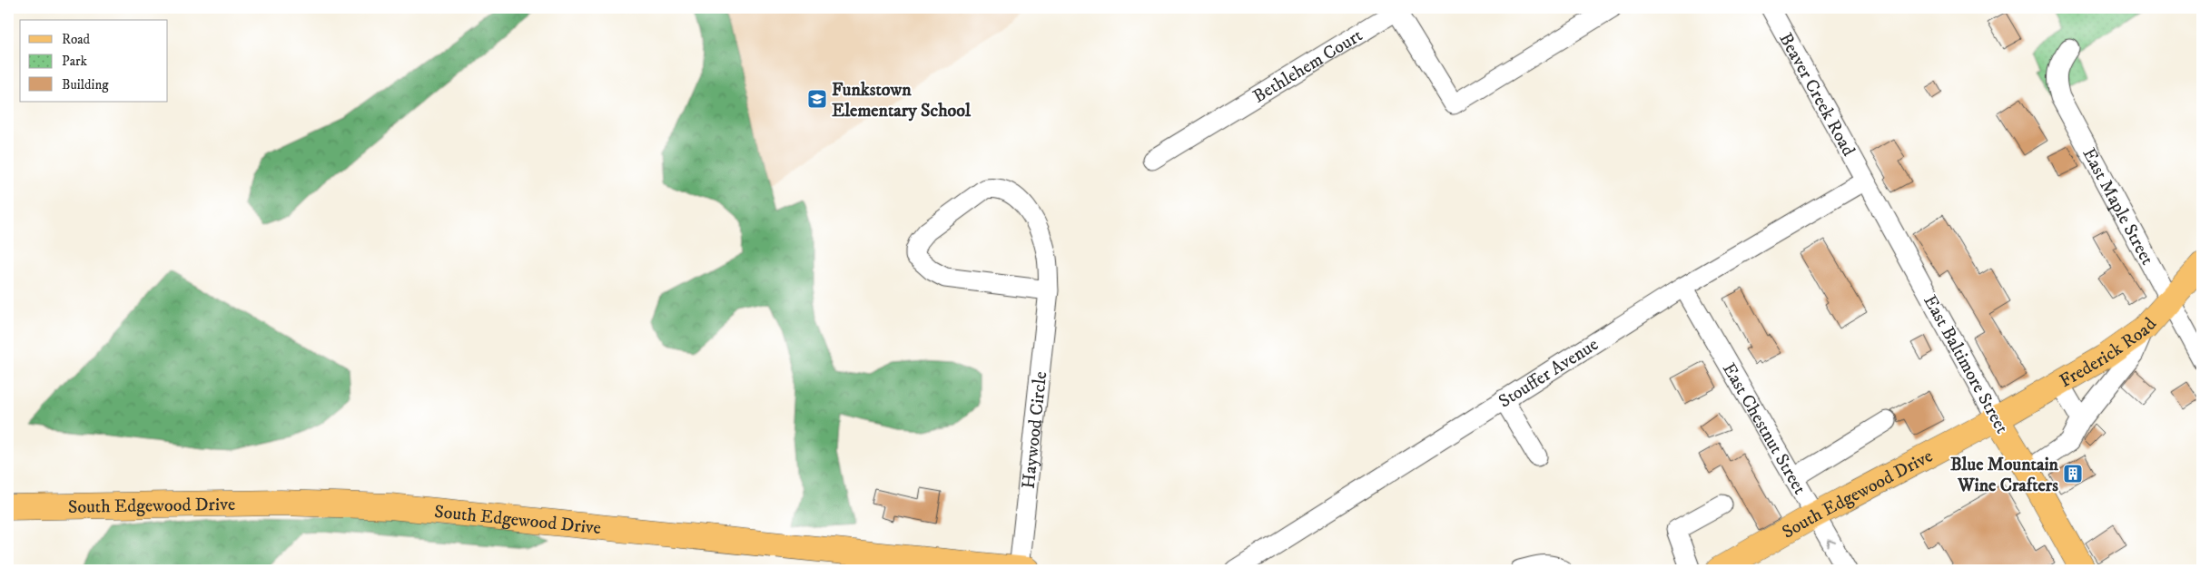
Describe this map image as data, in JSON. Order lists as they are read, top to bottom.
{
  "streets": {
    "main road": ["Frederick Road", "East Baltimore Street", "South Edgewood Drive"],
    "street": [
      "Bethlehem Court",
      "Beaver Creek Road",
      "East Maple Street",
      "Stouffer Avenue",
      "East Chestnut Street",
      "Haywood Circle"
    ]
  },
  "crossings": [
    ["Beaver Creek Road", "East Baltimore Street"],
    ["Beaver Creek Road", "Stouffer Avenue"],
    ["East Maple Street", "Frederick Road"],
    ["Frederick Road", "East Baltimore Street"],
    ["Frederick Road", "South Edgewood Drive"],
    ["East Baltimore Street", "Stouffer Avenue"],
    ["East Baltimore Street", "South Edgewood Drive"],
    ["Stouffer Avenue", "East Chestnut Street"],
    ["East Chestnut Street", "South Edgewood Drive"],
    ["Haywood Circle", "South Edgewood Drive"]
  ],
  "places": {
    "school or university": ["Funkstown Elementary School"],
    "building": ["Blue Mountain Wine Crafters"]
  },
  "legend": ["Road", "Park", "Building"]
}
